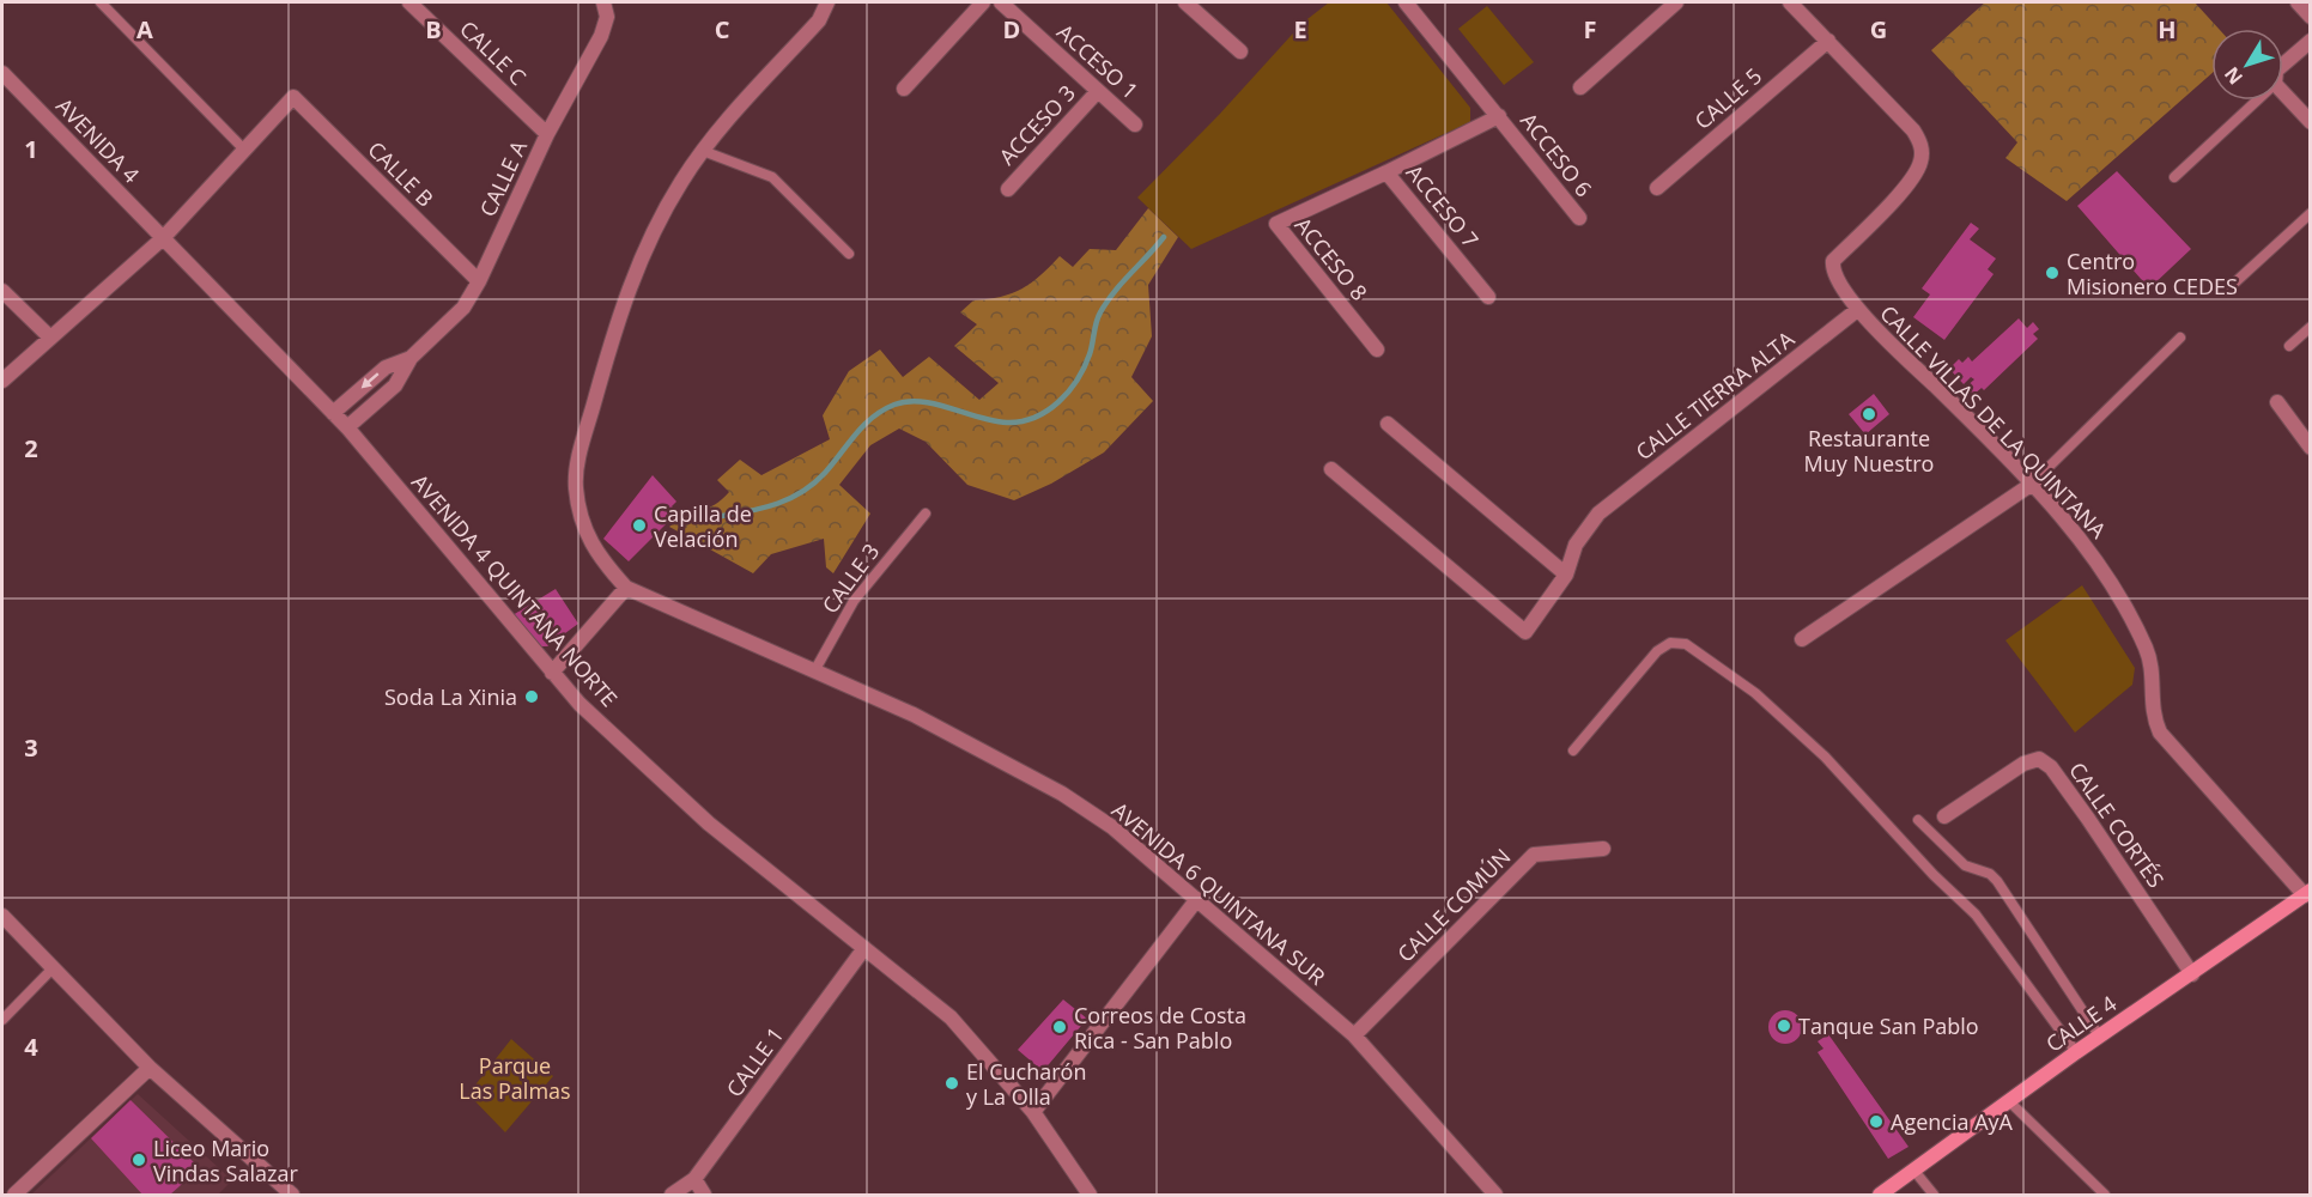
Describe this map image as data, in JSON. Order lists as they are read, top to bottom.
{
  "streets": {
    "main road": ["CALLE 4"],
    "street": [
      "CALLE C",
      "ACCESO 1",
      "CALLE 5",
      "ACCESO 3",
      "AVENIDA 4",
      "ACCESO 6",
      "CALLE B",
      "CALLE A",
      "ACCESO 7",
      "ACCESO 8",
      "CALLE TIERRA ALTA",
      "CALLE VILLAS DE LA QUINTANA",
      "AVENIDA 4 QUINTANA NORTE",
      "CALLE CORTÉS",
      "AVENIDA 6 QUINTANA SUR",
      "CALLE COMÚN",
      "CALLE 1"
    ],
    "lane": ["CALLE 3"]
  },
  "crossings": [
    ["CALLE C", "CALLE A"],
    ["ACCESO 1", "ACCESO 3"],
    ["CALLE 5", "CALLE VILLAS DE LA QUINTANA"],
    ["AVENIDA 4", "AVENIDA 4 QUINTANA NORTE"],
    ["ACCESO 6", "ACCESO 7"],
    ["CALLE B", "CALLE A"],
    ["CALLE A", "AVENIDA 4 QUINTANA NORTE"],
    ["ACCESO 7", "ACCESO 8"],
    ["CALLE TIERRA ALTA", "CALLE VILLAS DE LA QUINTANA"],
    ["CALLE VILLAS DE LA QUINTANA", "CALLE 4"],
    ["CALLE 3", "AVENIDA 6 QUINTANA SUR"],
    ["AVENIDA 4 QUINTANA NORTE", "CALLE 1"],
    ["CALLE CORTÉS", "CALLE 4"],
    ["AVENIDA 6 QUINTANA SUR", "CALLE COMÚN"]
  ],
  "parks": ["Parque Las Palmas"],
  "places": [
    "Centro Misionero CEDES",
    "Restaurante Muy Nuestro",
    "Capilla de Velación",
    "Soda La Xinia",
    "Tanque San Pablo",
    "Correos de Costa Rica - San Pablo",
    "El Cucharón y La Olla",
    "Agencia AyA",
    "Liceo Mario Vindas Salazar"
  ],
  "north": "bottom left",
  "grid": {
    "columns": [
      "A",
      "B",
      "C",
      "D",
      "E",
      "F",
      "G",
      "H"
    ],
    "rows": [
      "1",
      "2",
      "3",
      "4"
    ]
  }
}
